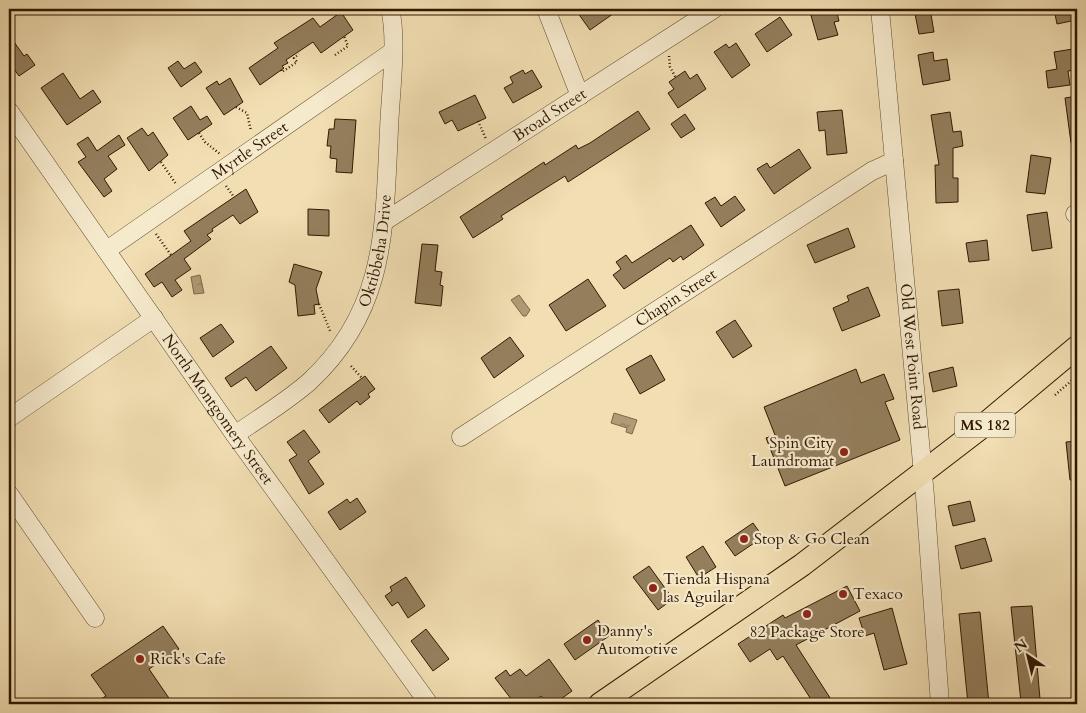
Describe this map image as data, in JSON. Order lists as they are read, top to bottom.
{
  "streets": {
    "main road": ["MS 182"],
    "street": [
      "Broad Street",
      "Myrtle Street",
      "Oktibbeha Drive",
      "Chapin Street",
      "Old West Point Road",
      "North Montgomery Street"
    ]
  },
  "crossings": [
    ["Broad Street", "Oktibbeha Drive"],
    ["Myrtle Street", "Oktibbeha Drive"],
    ["Myrtle Street", "North Montgomery Street"],
    ["Oktibbeha Drive", "North Montgomery Street"],
    ["Chapin Street", "Old West Point Road"],
    ["Old West Point Road", "MS 182"]
  ],
  "places": [
    "Spin City Laundromat",
    "Stop & Go Clean",
    "Tienda Hispana las Aguilar",
    "Texaco",
    "82 Package Store",
    "Danny's Automotive",
    "Rick's Cafe"
  ],
  "north": "top left"
}
